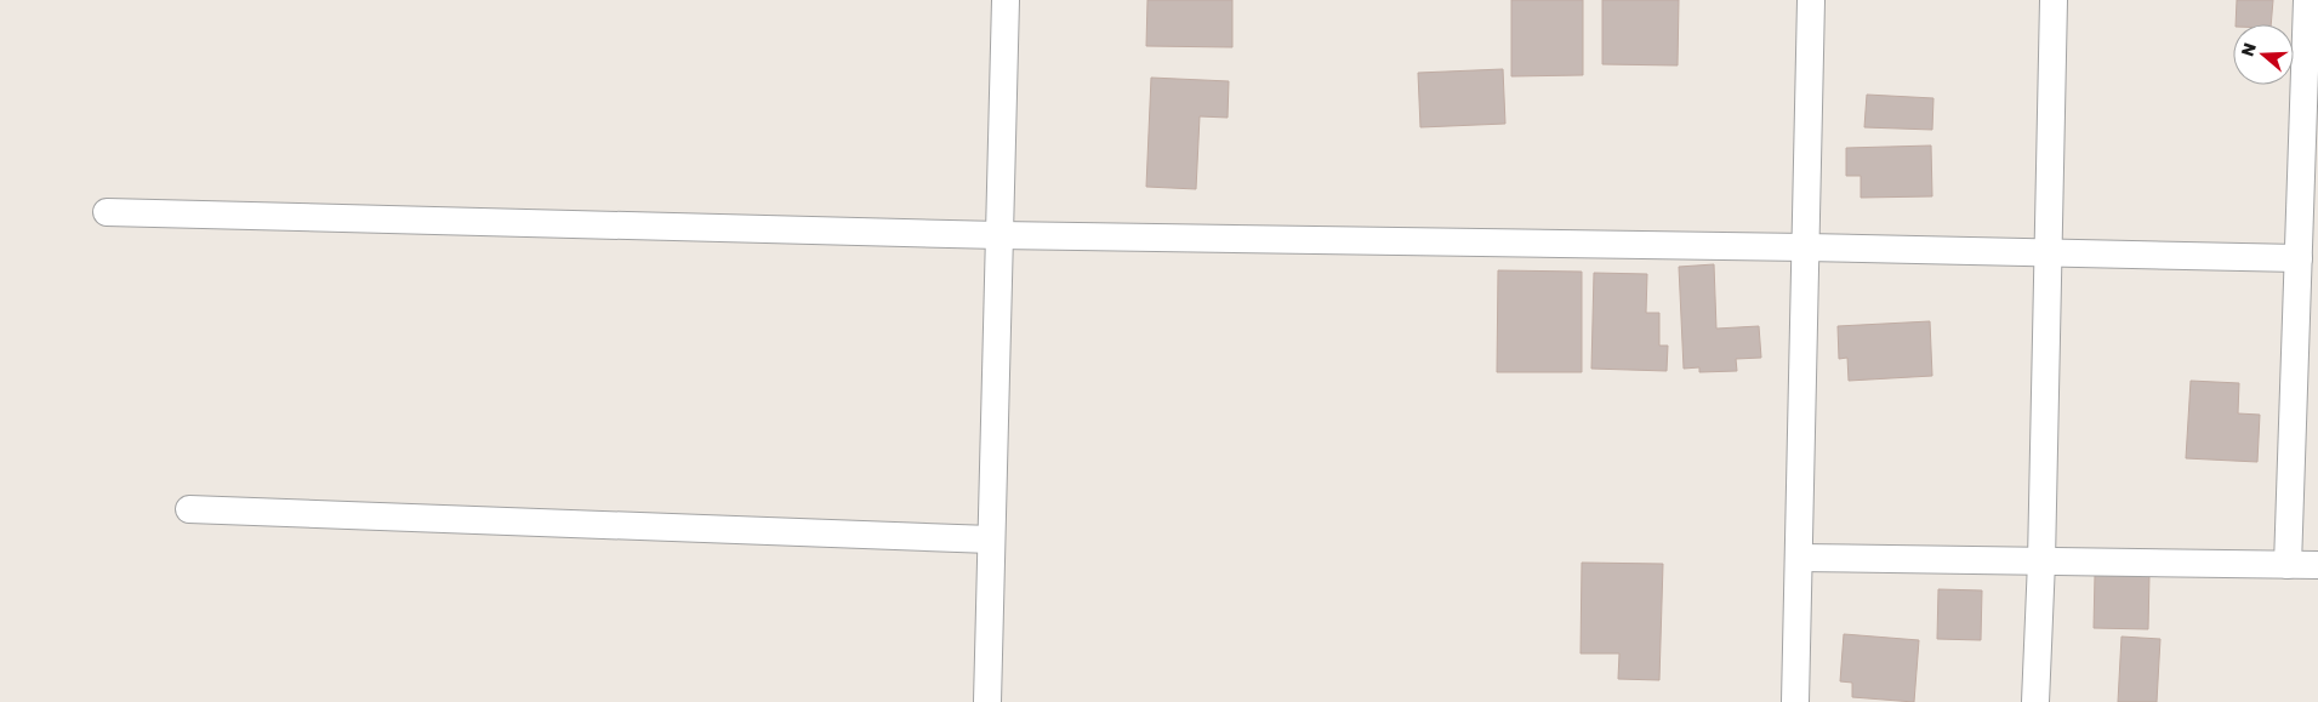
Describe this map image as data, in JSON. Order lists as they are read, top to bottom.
{
  "north": "left"
}
